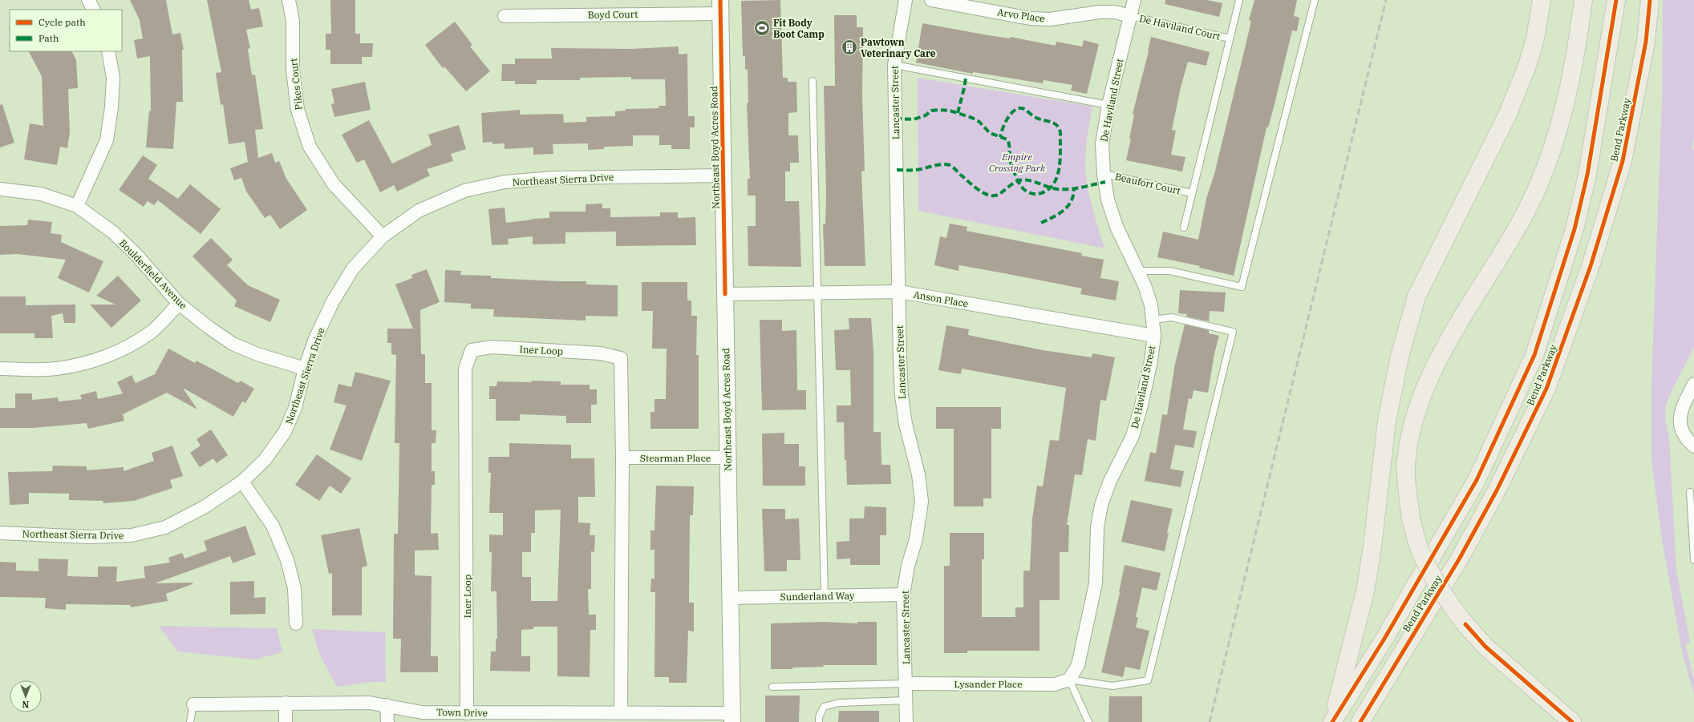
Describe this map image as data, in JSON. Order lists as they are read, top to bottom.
{
  "streets": {
    "highway": ["Bend Parkway"],
    "street": [
      "Boyd Court",
      "Arvo Place",
      "Pikes Court",
      "De Haviland Street",
      "Lancaster Street",
      "Northeast Boyd Acres Road",
      "Northeast Sierra Drive",
      "Boulderfield Avenue",
      "Anson Place",
      "Iner Loop",
      "Stearman Place",
      "Sunderland Way",
      "Lysander Place",
      "Town Drive"
    ],
    "lane": ["De Haviland Court", "Beaufort Court"]
  },
  "crossings": [
    ["Boyd Court", "Northeast Boyd Acres Road"],
    ["Arvo Place", "De Haviland Court"],
    ["Arvo Place", "De Haviland Street"],
    ["De Haviland Court", "De Haviland Street"],
    ["Pikes Court", "Northeast Sierra Drive"],
    ["De Haviland Street", "Beaufort Court"],
    ["De Haviland Street", "Anson Place"],
    ["De Haviland Street", "Lysander Place"],
    ["Lancaster Street", "Anson Place"],
    ["Lancaster Street", "Sunderland Way"],
    ["Lancaster Street", "Lysander Place"],
    ["Northeast Boyd Acres Road", "Northeast Sierra Drive"],
    ["Northeast Boyd Acres Road", "Anson Place"],
    ["Northeast Boyd Acres Road", "Stearman Place"],
    ["Northeast Boyd Acres Road", "Sunderland Way"],
    ["Northeast Boyd Acres Road", "Town Drive"],
    ["Northeast Sierra Drive", "Boulderfield Avenue"],
    ["Iner Loop", "Stearman Place"],
    ["Iner Loop", "Town Drive"]
  ],
  "parks": ["Empire Crossing Park"],
  "places": {
    "sports": ["Fit Body Boot Camp"],
    "building": ["Pawtown Veterinary Care"]
  },
  "legend": ["Cycle path", "Path"],
  "north": "bottom"
}
